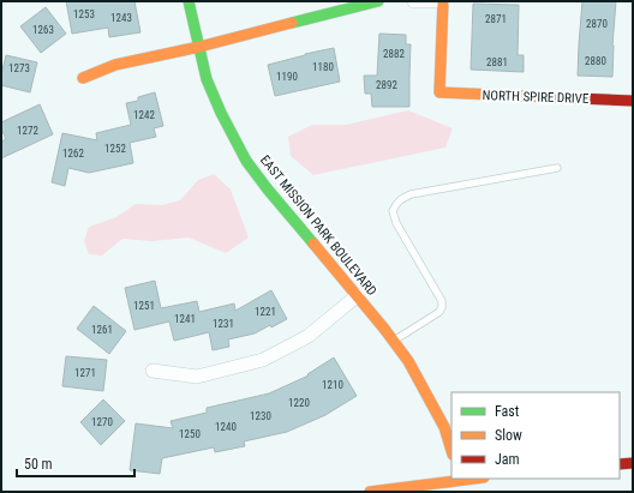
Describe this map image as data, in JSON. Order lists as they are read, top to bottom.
{
  "streets": {
    "street": ["NORTH SPIRE DRIVE", "EAST MISSION PARK BOULEVARD"]
  },
  "house_numbers": [
    "1253",
    "1243",
    "2871",
    "2870",
    "1263",
    "2882",
    "2880",
    "2881",
    "1180",
    "1273",
    "1190",
    "2892",
    "1242",
    "1272",
    "1252",
    "1262",
    "1251",
    "1221",
    "1241",
    "1231",
    "1261",
    "1271",
    "1210",
    "1220",
    "1230",
    "1270",
    "1240",
    "1250"
  ],
  "legend": ["Fast", "Slow", "Jam"],
  "scale_bar": "50 m"
}
